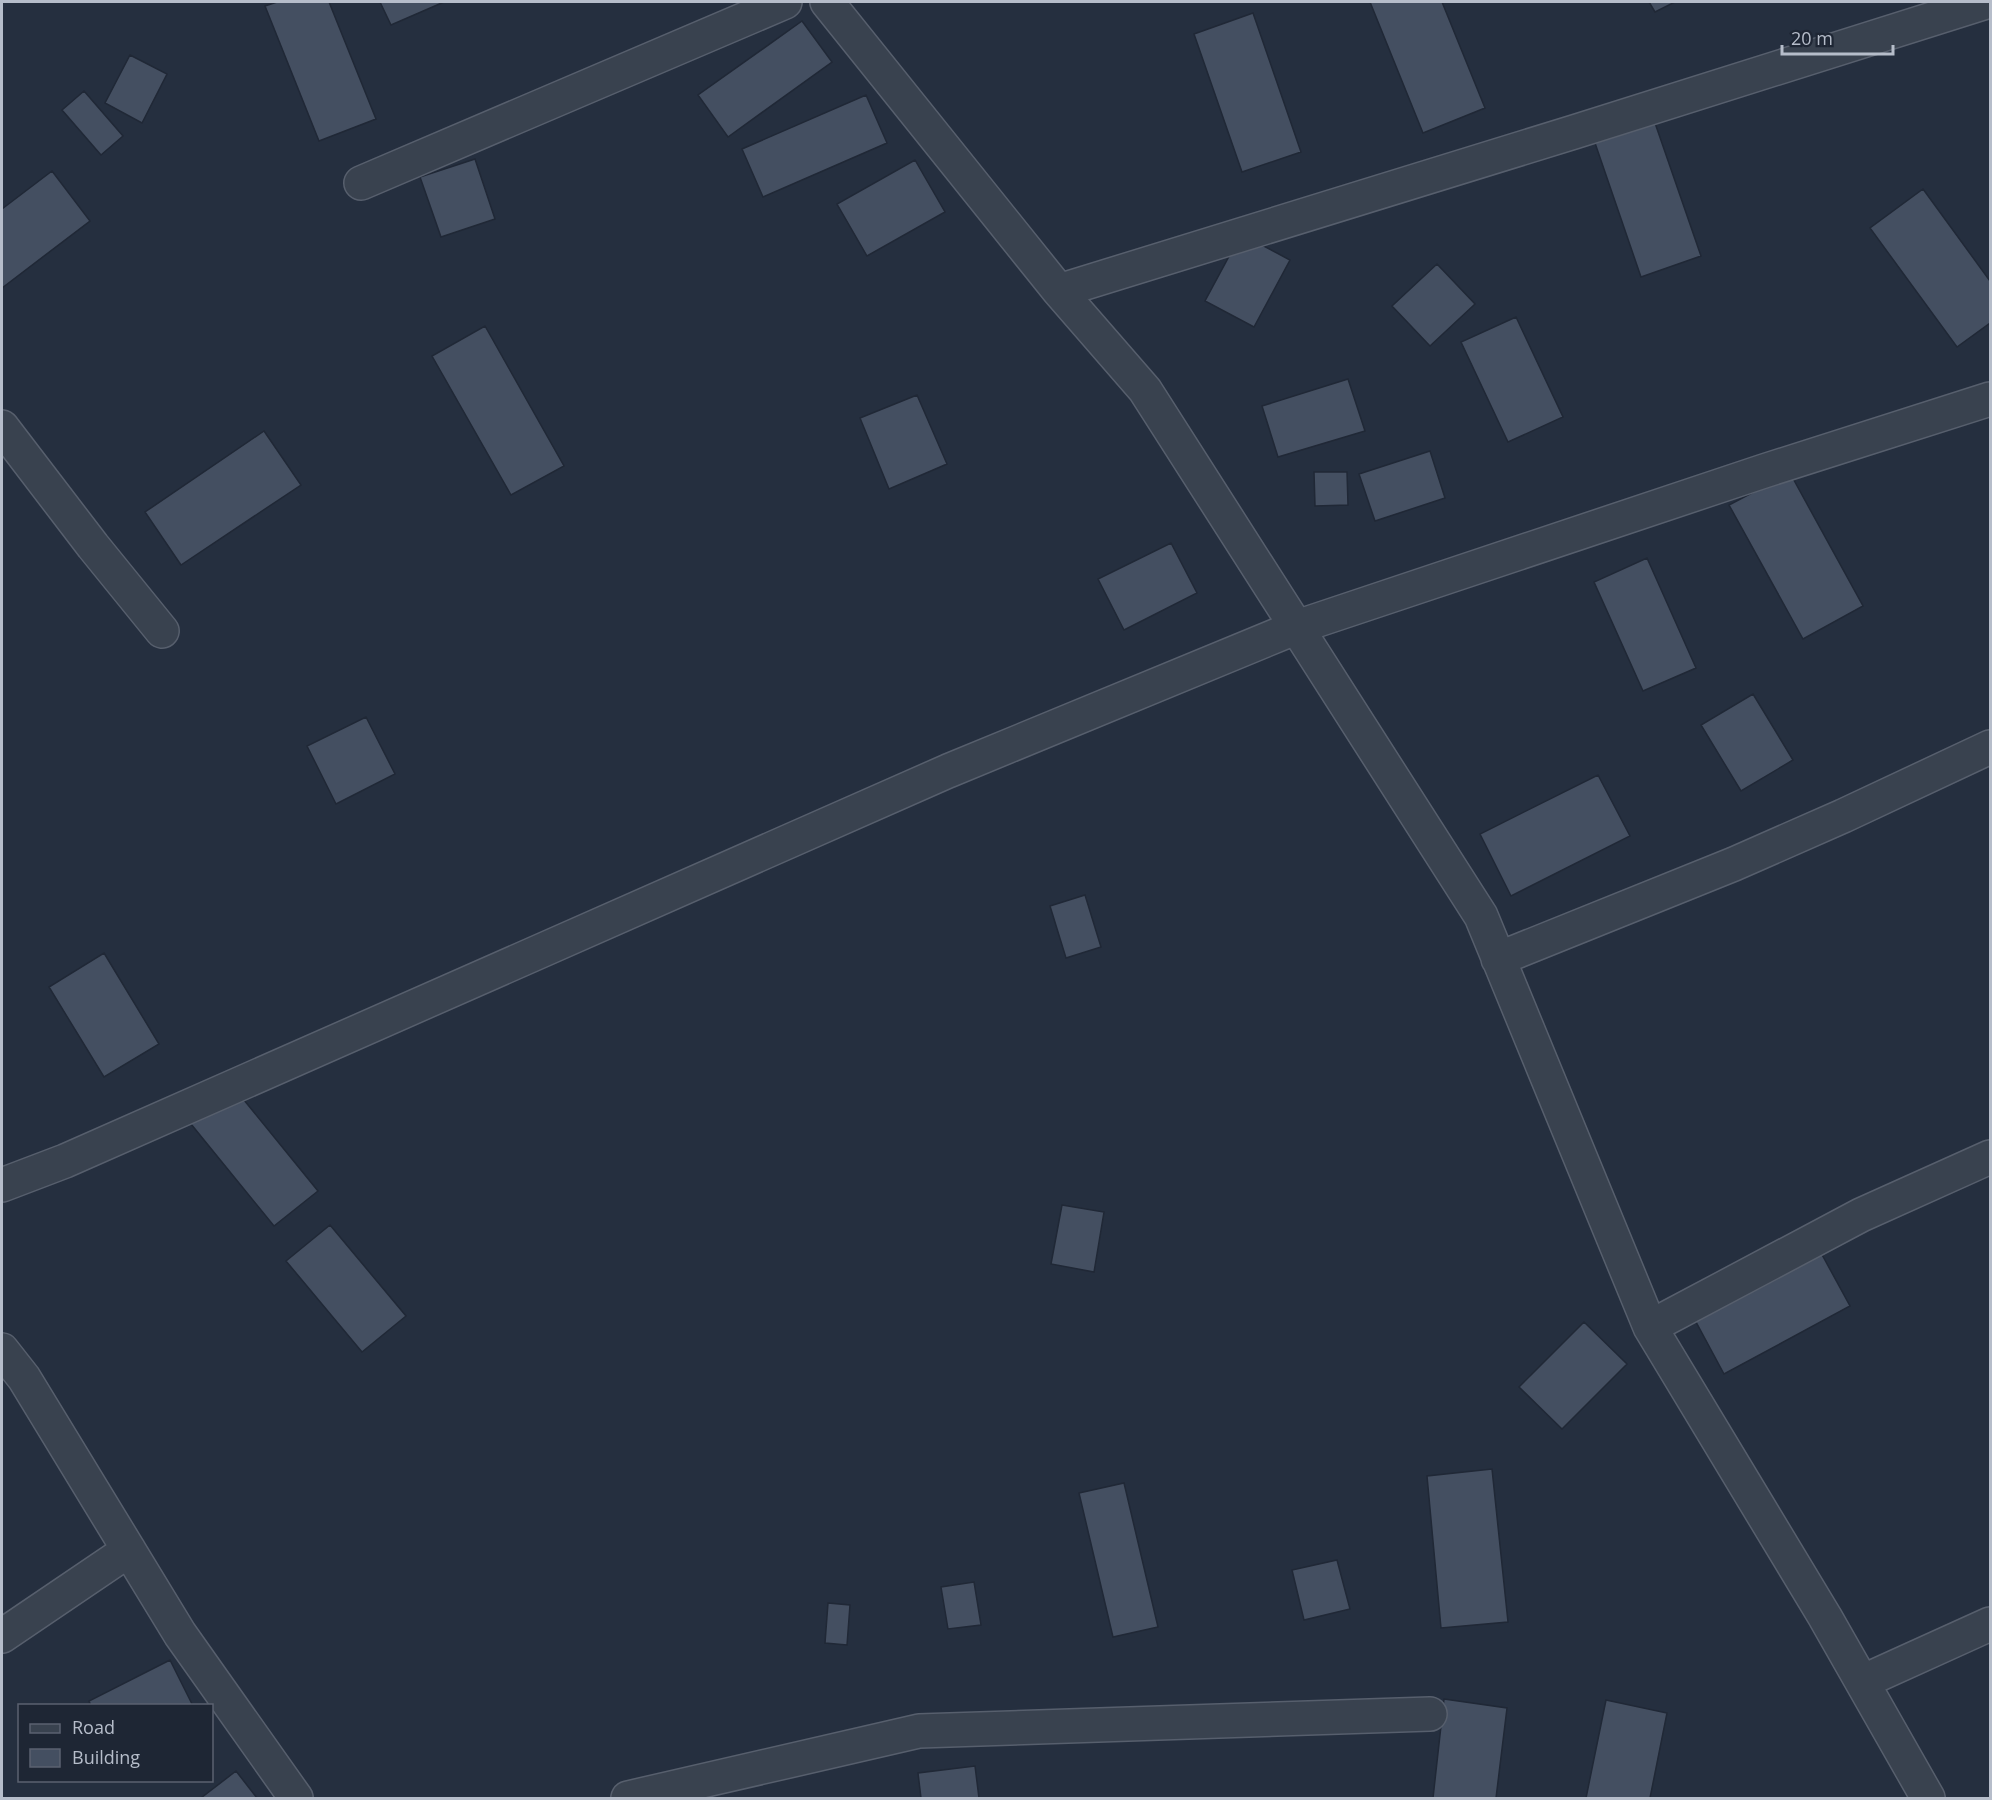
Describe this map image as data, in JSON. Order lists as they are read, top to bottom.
{
  "legend": ["Road", "Building"],
  "scale_bar": "20 m"
}
